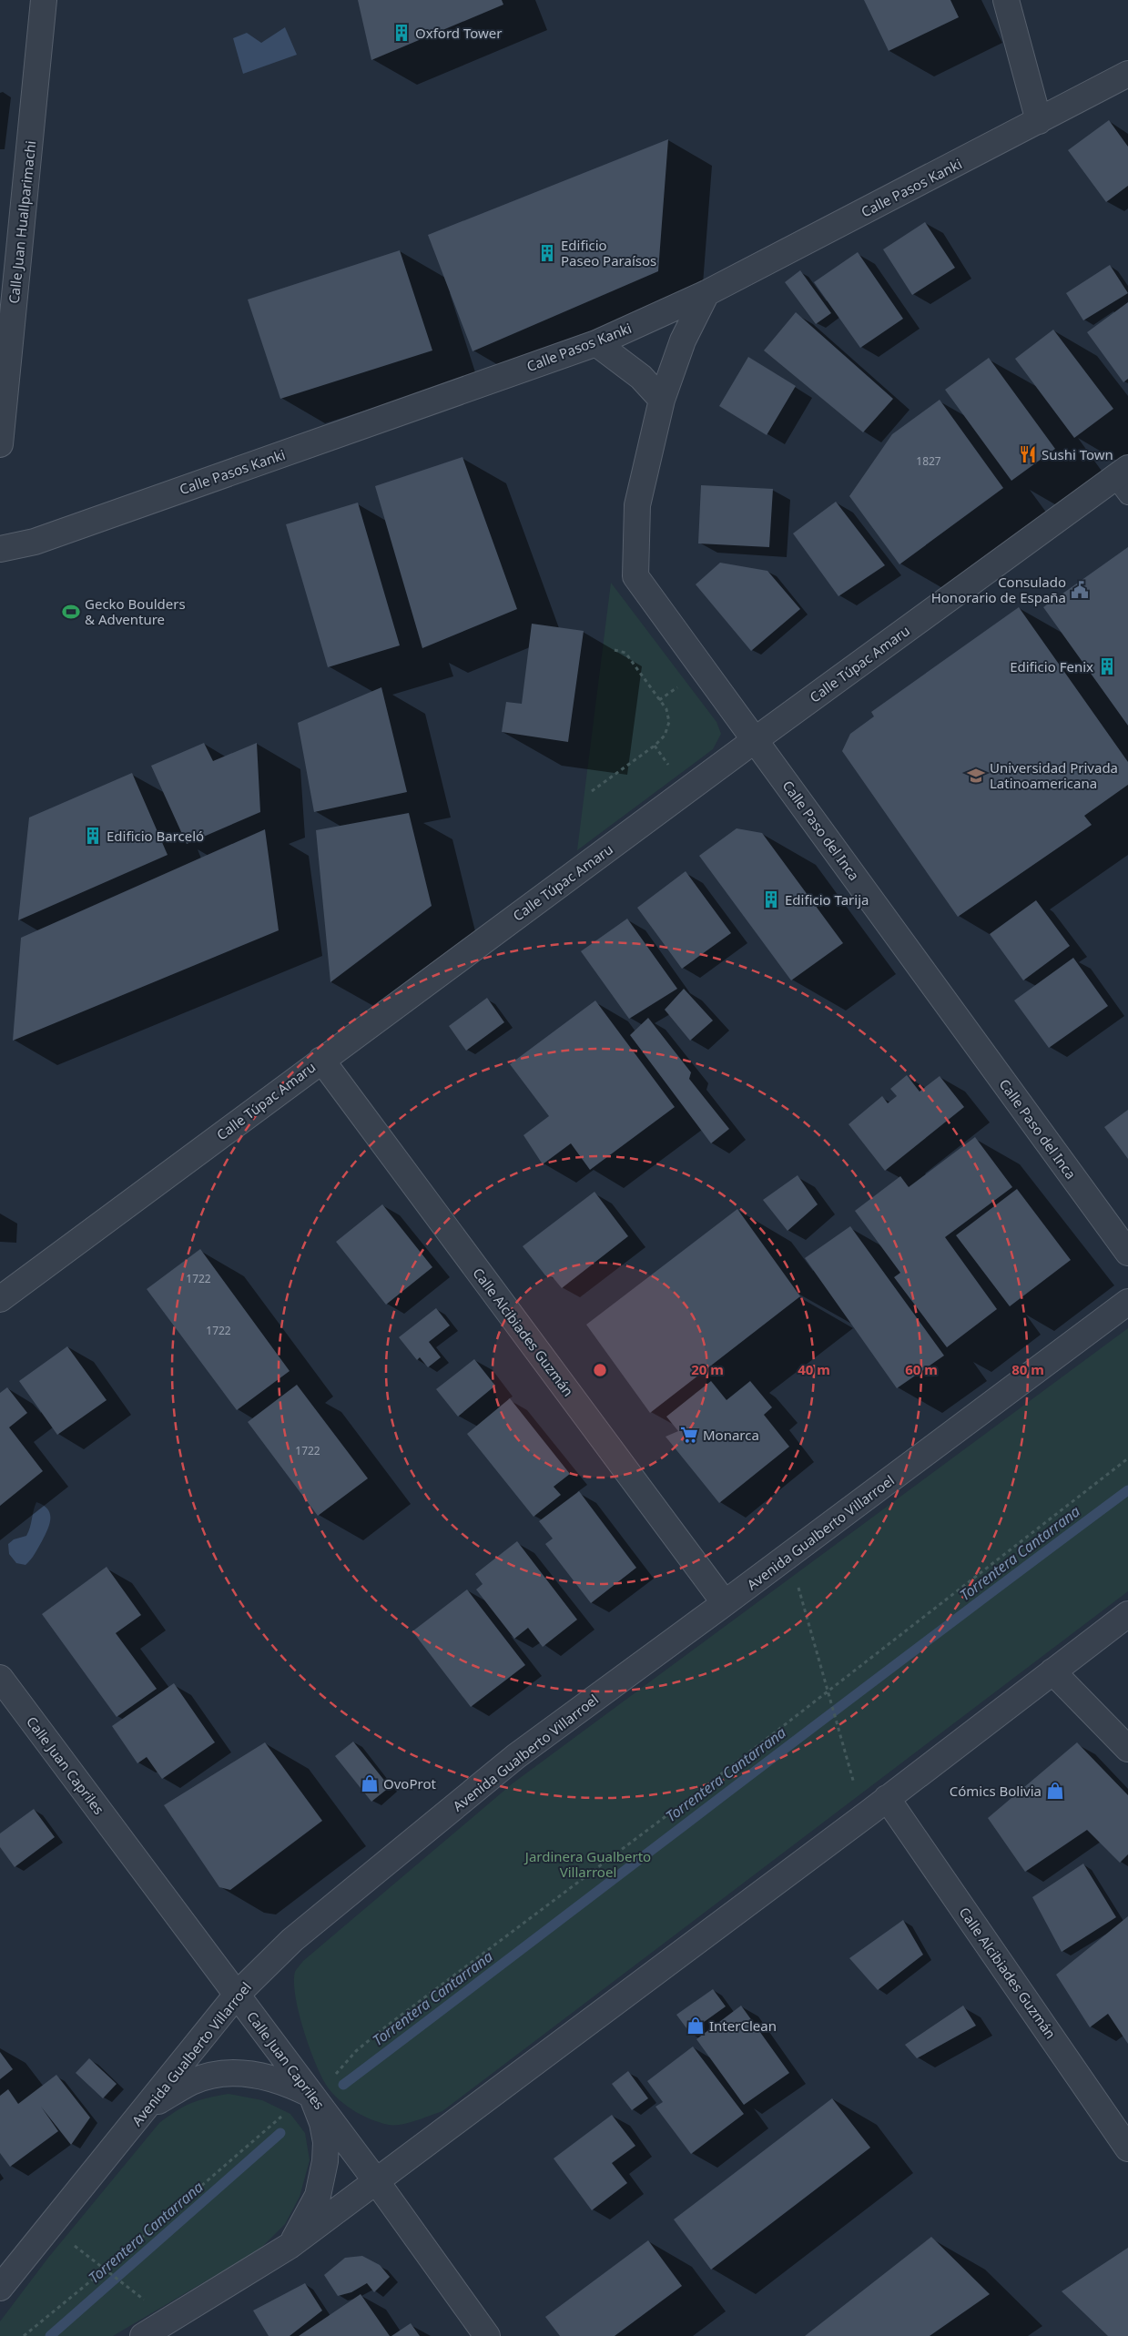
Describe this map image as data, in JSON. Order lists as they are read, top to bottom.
{
  "streets": {
    "street": [
      "Calle Pasos Kanki",
      "Calle Juan Huallparimachi",
      "Calle Túpac Amaru",
      "Calle Paso del Inca",
      "Calle Alcibiades Guzmán",
      "Avenida Gualberto Villarroel",
      "Calle Juan Capriles"
    ]
  },
  "crossings": [
    ["Calle Pasos Kanki", "Calle Paso del Inca"],
    ["Calle Túpac Amaru", "Calle Paso del Inca"],
    ["Calle Túpac Amaru", "Calle Alcibiades Guzmán"],
    ["Calle Alcibiades Guzmán", "Avenida Gualberto Villarroel"],
    ["Avenida Gualberto Villarroel", "Calle Juan Capriles"]
  ],
  "water": ["Torrentera Cantarrana"],
  "parks": ["Jardinera Gualberto Villarroel"],
  "places": {
    "building": [
      "Oxford Tower",
      "Edificio Paseo Paraísos",
      "Edificio Fenix",
      "Edificio Barceló",
      "Edificio Tarija"
    ],
    "restaurant": ["Sushi Town"],
    "public building": ["Consulado Honorario de España"],
    "sports": ["Gecko Boulders & Adventure"],
    "school or university": ["Universidad Privada Latinoamericana"],
    "supermarket": ["Monarca"],
    "shop": ["OvoProt", "Cómics Bolivia", "InterClean"]
  },
  "house_numbers": [
    "1827",
    "1722",
    "1722",
    "1722"
  ],
  "rings": [
    "20 m",
    "40 m",
    "60 m",
    "80 m"
  ]
}
